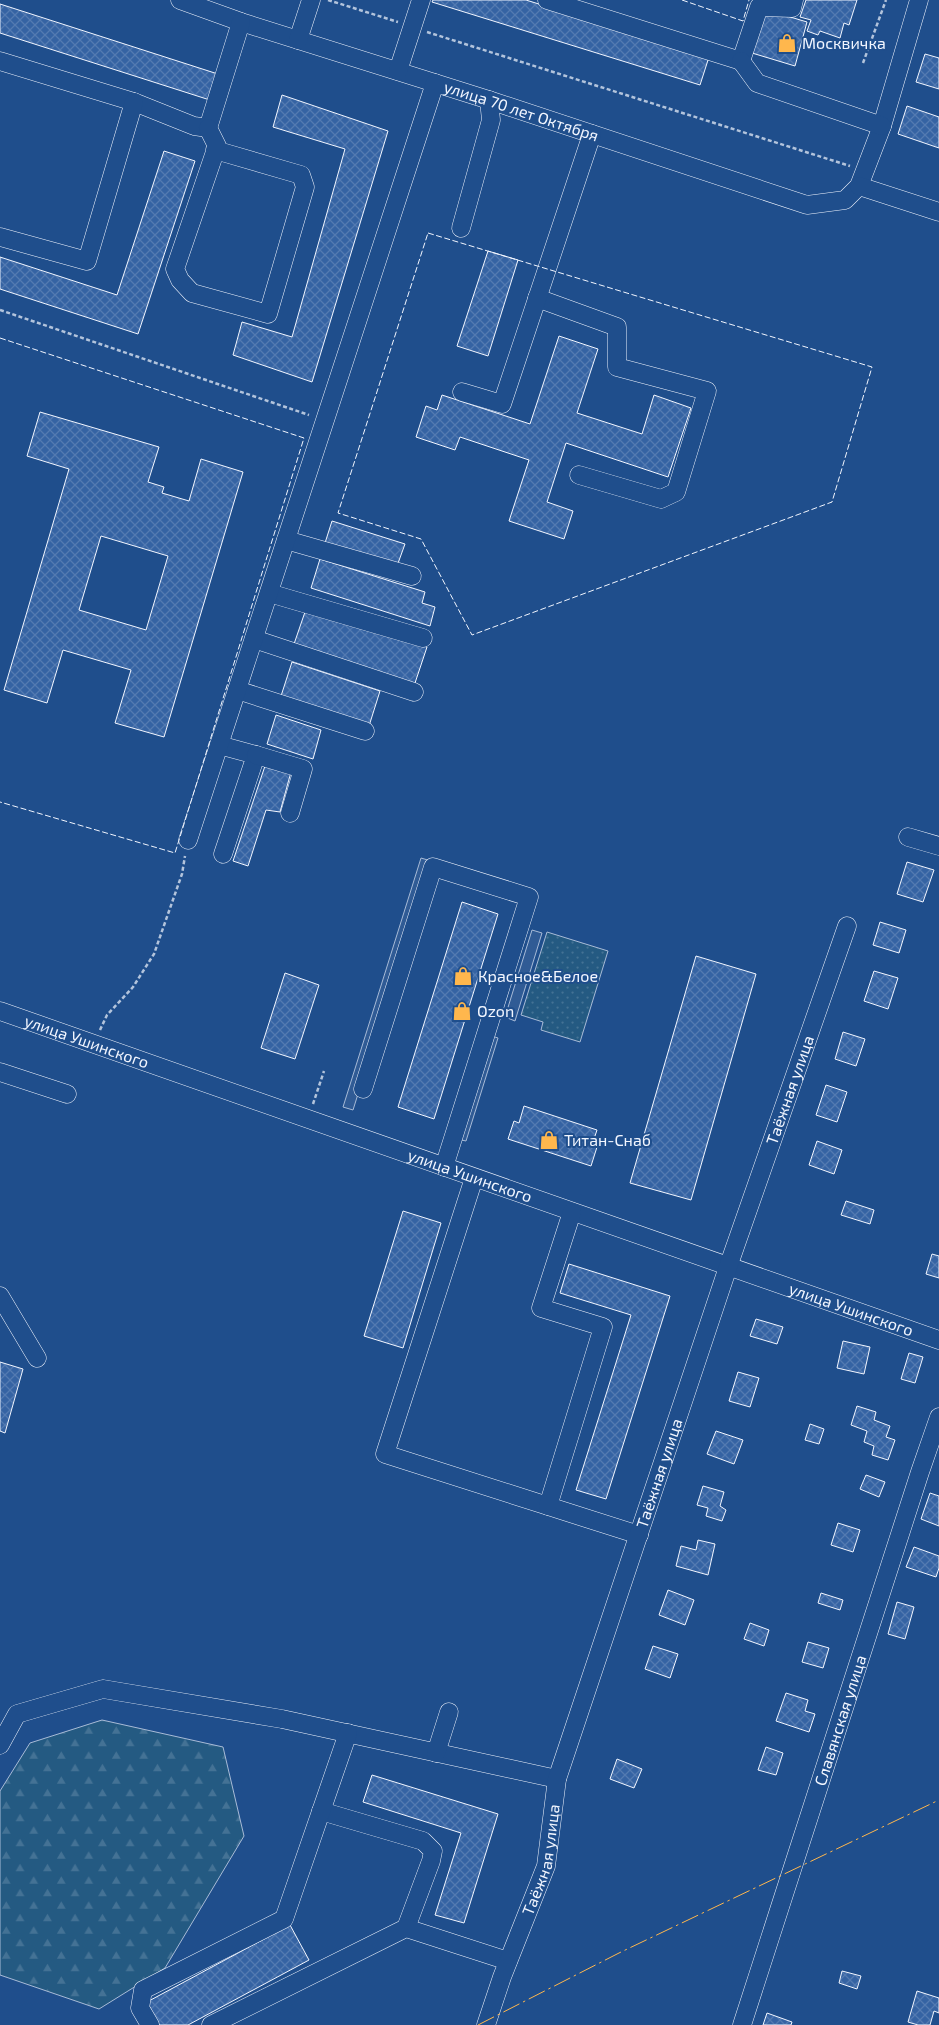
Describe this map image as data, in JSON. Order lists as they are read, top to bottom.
{
  "streets": {
    "street": [
      "улица 70 лет Октября",
      "улица Ушинского",
      "Таёжная улица",
      "Славянская улица"
    ]
  },
  "crossings": [
    ["улица Ушинского", "Таёжная улица"]
  ],
  "places": {
    "shop": [
      "Москвичка",
      "Красное&Белое",
      "Ozon",
      "Титан-Снаб"
    ]
  }
}
